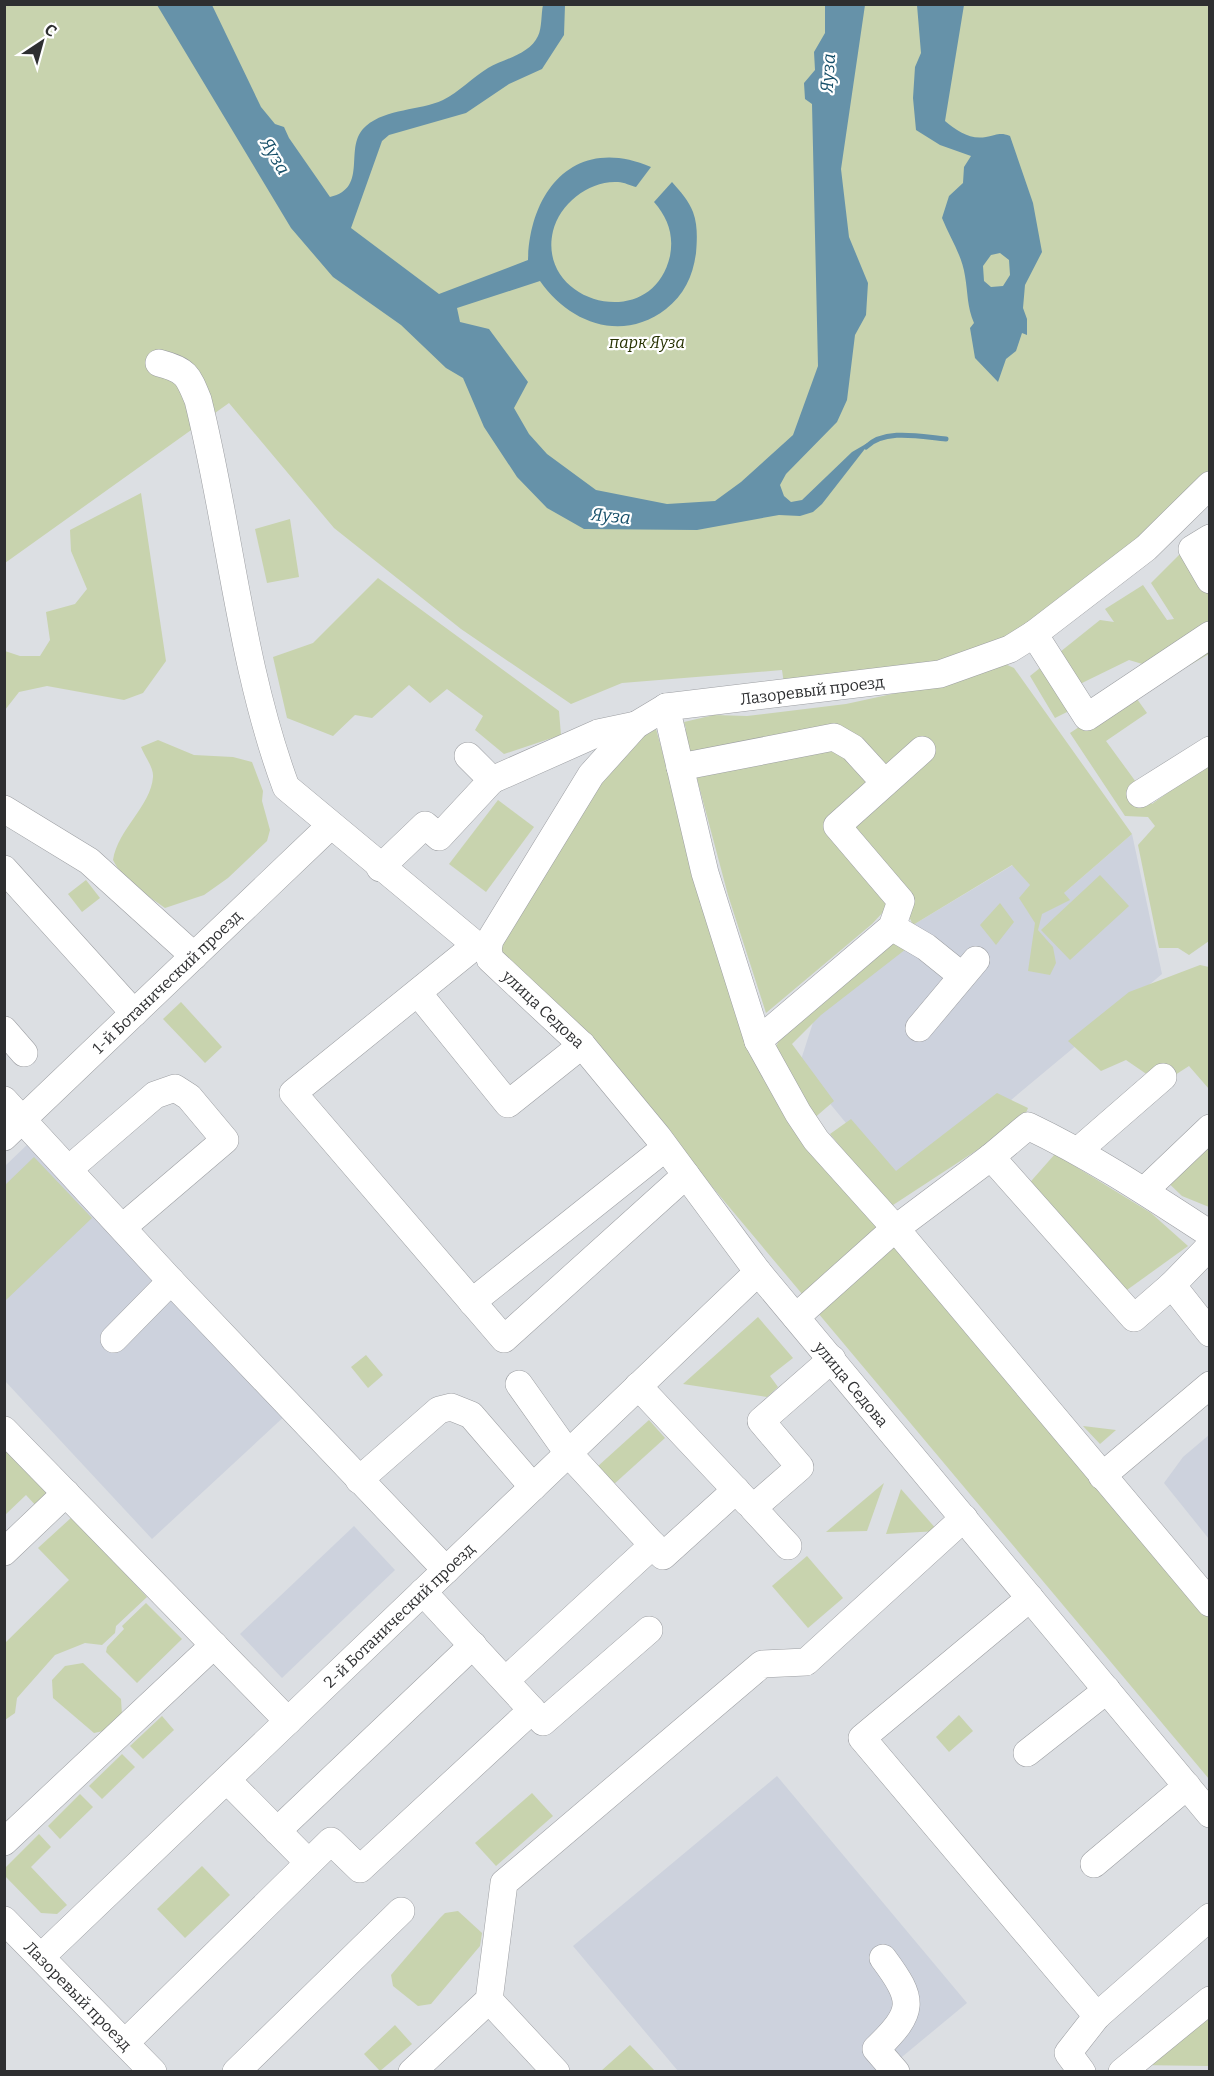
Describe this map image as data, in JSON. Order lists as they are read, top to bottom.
{
  "streets": {
    "street": [
      "Лазоревый проезд",
      "1-й Ботанический проезд",
      "улица Седова",
      "2-й Ботанический проезд"
    ]
  },
  "crossings": [
    ["Лазоревый проезд", "улица Седова"],
    ["Лазоревый проезд", "2-й Ботанический проезд"],
    ["1-й Ботанический проезд", "улица Седова"],
    ["улица Седова", "2-й Ботанический проезд"]
  ],
  "water": ["Яуза"],
  "parks": ["парк Яуза"],
  "north": "top right"
}
